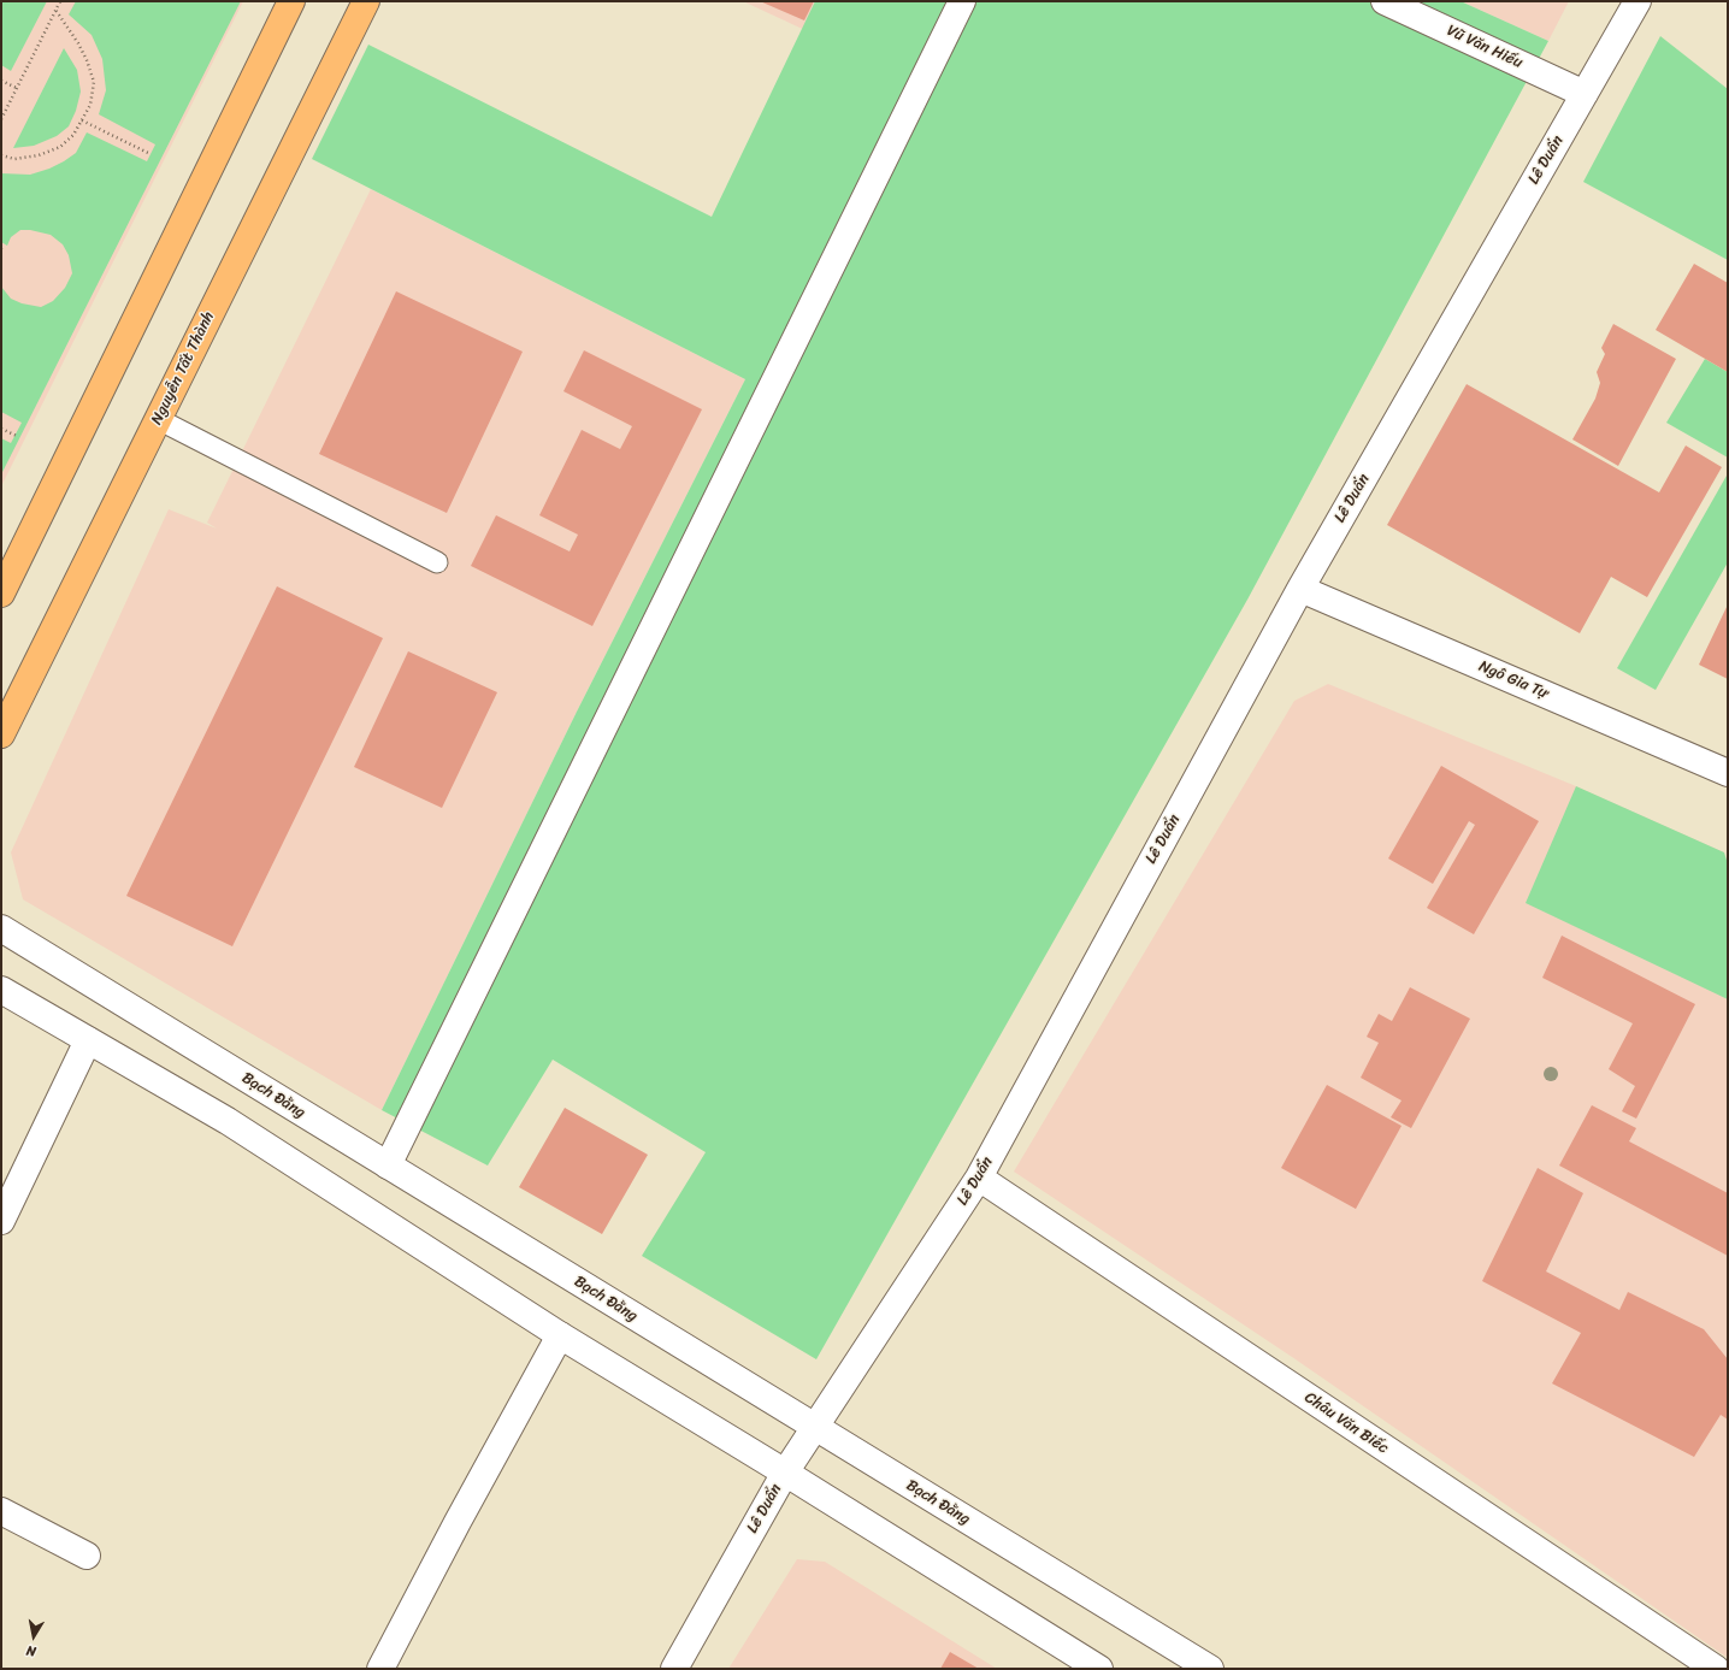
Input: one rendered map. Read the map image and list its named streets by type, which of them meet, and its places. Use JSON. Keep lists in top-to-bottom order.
{
  "streets": {
    "main road": ["Nguyễn Tất Thành"],
    "street": [
      "Vũ Văn Hiếu",
      "Lê Duẩn",
      "Ngô Gia Tự",
      "Bạch Đằng",
      "Châu Văn Biếc"
    ]
  },
  "crossings": [
    ["Vũ Văn Hiếu", "Lê Duẩn"],
    ["Lê Duẩn", "Ngô Gia Tự"],
    ["Lê Duẩn", "Bạch Đằng"],
    ["Lê Duẩn", "Châu Văn Biếc"]
  ],
  "north": "bottom"
}
